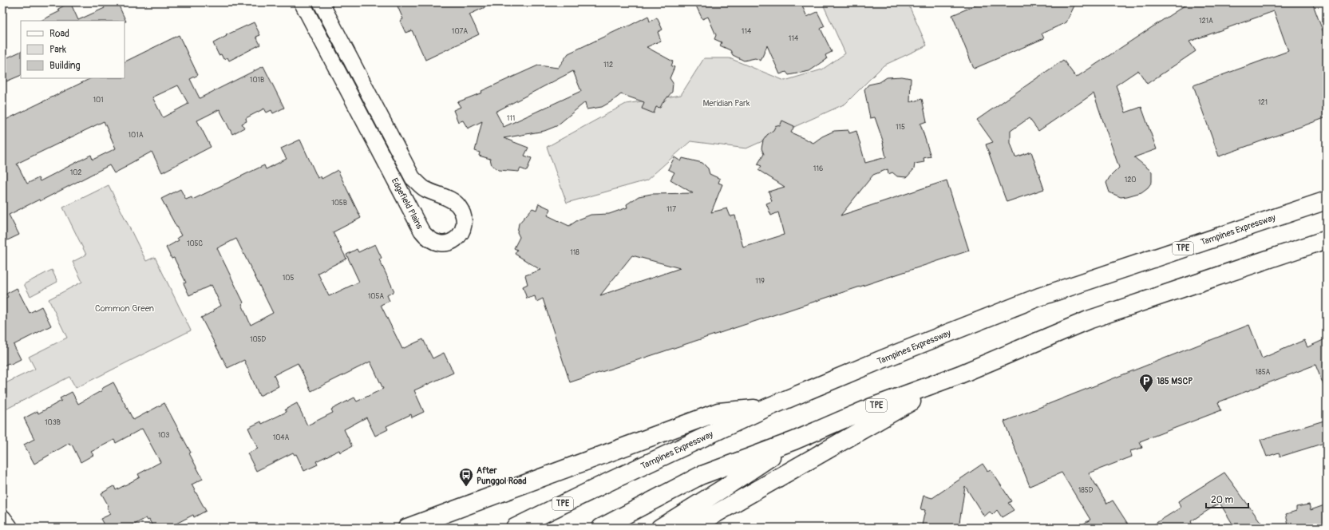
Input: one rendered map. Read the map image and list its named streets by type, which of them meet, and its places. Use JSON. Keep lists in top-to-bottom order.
{
  "streets": {
    "main road": ["Tampines Expressway", "TPE"],
    "street": ["Edgefield Plains"]
  },
  "parks": ["Meridian Park", "Common Green"],
  "places": {
    "parking": ["185 MSCP"],
    "bus stop": ["After Punggol Road"]
  },
  "house_numbers": [
    "121A",
    "107A",
    "114",
    "114",
    "112",
    "101B",
    "101",
    "121",
    "111",
    "115",
    "101A",
    "116",
    "102",
    "120",
    "105B",
    "117",
    "105C",
    "118",
    "105",
    "119",
    "105A",
    "105D",
    "185A",
    "103B",
    "103",
    "104A",
    "185D"
  ],
  "legend": ["Road", "Park", "Building"],
  "scale_bar": "20 m"
}
